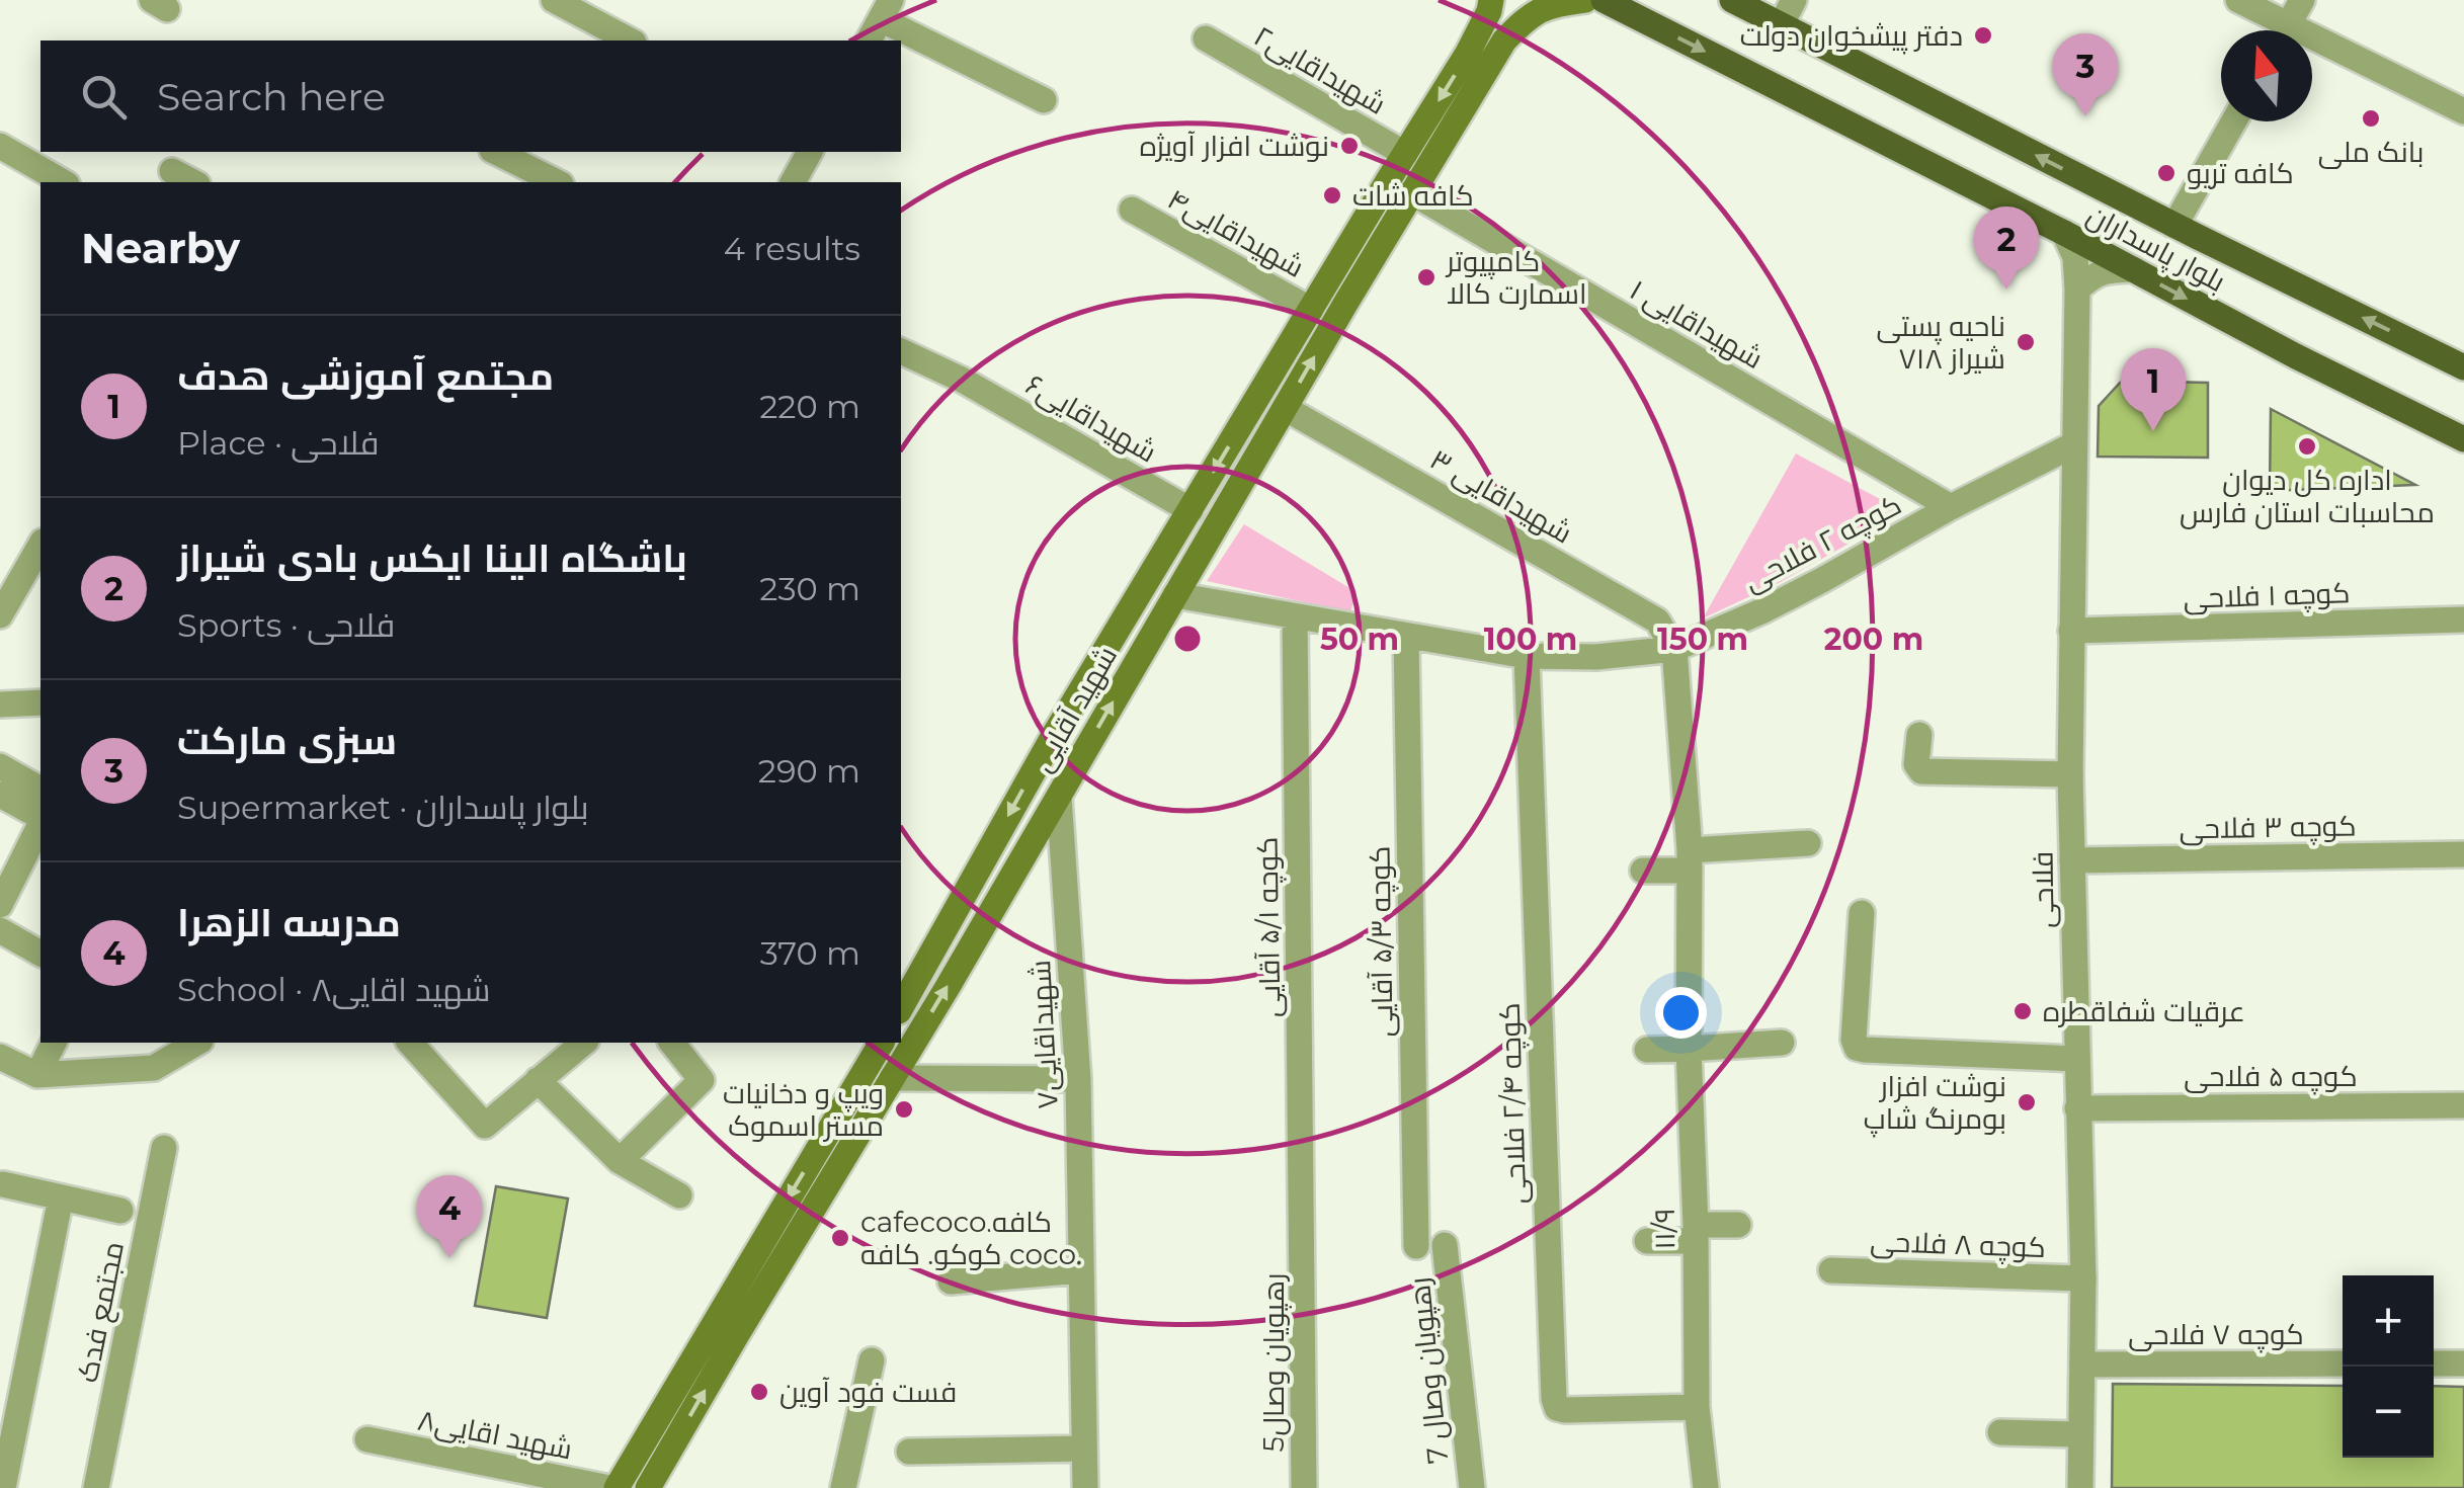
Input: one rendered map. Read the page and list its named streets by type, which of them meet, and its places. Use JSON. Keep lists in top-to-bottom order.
{
  "streets": {
    "main road": ["بلوار پاسداران", "شهید آقایی"],
    "street": [
      "شهیداقایی۲",
      "شهیداقایی۴",
      "۱ شهیداقایی",
      "شهیداقایی۶",
      "۳ شهیداقایی",
      "کوچه ۲ فلاحی",
      "کوچه ۱ فلاحی",
      "کوچه ۳ فلاحی",
      "فلاحی",
      "کوچه ۵/۱ آقایی",
      "کوچه ۵/۳ آقایی",
      "شهیداقایی۷",
      "کوچه ۵ فلاحی",
      "کوچه ۲/۴ فلاحی",
      "۱۱/۹",
      "کوچه ۸ فلاحی",
      "مجتمع فدک",
      "کوچه ۷ فلاحی",
      "رهپویان وصال5",
      "7 رهپویان وصال",
      "شهید اقایی۸"
    ]
  },
  "crossings": [
    ["شهیداقایی۲", "شهید آقایی"],
    ["شهیداقایی۴", "شهید آقایی"],
    ["بلوار پاسداران", "فلاحی"],
    ["۱ شهیداقایی", "کوچه ۲ فلاحی"],
    ["۱ شهیداقایی", "شهید آقایی"],
    ["شهیداقایی۶", "شهید آقایی"],
    ["۳ شهیداقایی", "کوچه ۲ فلاحی"],
    ["۳ شهیداقایی", "شهید آقایی"],
    ["۳ شهیداقایی", "۱۱/۹"],
    ["کوچه ۲ فلاحی", "شهید آقایی"],
    ["کوچه ۲ فلاحی", "فلاحی"],
    ["کوچه ۲ فلاحی", "کوچه ۵/۱ آقایی"],
    ["کوچه ۲ فلاحی", "کوچه ۵/۳ آقایی"],
    ["کوچه ۲ فلاحی", "کوچه ۲/۴ فلاحی"],
    ["کوچه ۲ فلاحی", "۱۱/۹"],
    ["کوچه ۱ فلاحی", "فلاحی"],
    ["شهید آقایی", "شهیداقایی۷"],
    ["شهید آقایی", "شهید اقایی۸"],
    ["کوچه ۳ فلاحی", "فلاحی"],
    ["فلاحی", "کوچه ۵ فلاحی"],
    ["فلاحی", "کوچه ۸ فلاحی"],
    ["فلاحی", "کوچه ۷ فلاحی"],
    ["کوچه ۵/۱ آقایی", "رهپویان وصال5"],
    ["کوچه ۲/۴ فلاحی", "۱۱/۹"]
  ],
  "places": [
    "دفتر پیشخوان دولت",
    "بانک ملی",
    "نوشت افزار آویژه",
    "کافه تریو",
    "کافه شات",
    "کامپیوتر اسمارت کالا",
    "ناحیه پستی ۷۱۸ شیراز",
    "اداره کل دیوان محاسبات استان فارس",
    "عرقیات شفاقطره",
    "نوشت افزار بومرنگ شاپ",
    "ویپ و دخانیات مستر اسموک",
    "cafecoco.کافه کوکو. کافه coco.",
    "فست فود آوین"
  ],
  "north": "top",
  "page": {
    "pins": [
      "3",
      "2",
      "1",
      "4"
    ],
    "search": "Search here",
    "heading": ["Nearby", "4 results"],
    "list": [
      {
        "mark": "1",
        "name": "مجتمع آموزشی هدف",
        "note": "Place · فلاحی",
        "value": "220 m"
      },
      {
        "mark": "2",
        "name": "باشگاه الینا ایکس بادی شیراز",
        "note": "Sports · فلاحی",
        "value": "230 m"
      },
      {
        "mark": "3",
        "name": "سبزی مارکت",
        "note": "Supermarket · بلوار پاسداران",
        "value": "290 m"
      },
      {
        "mark": "4",
        "name": "مدرسه الزهرا",
        "note": "School · شهید اقایی۸",
        "value": "370 m"
      }
    ],
    "map_buttons": ["+", "−"]
  },
  "rings": [
    "50 m",
    "100 m",
    "150 m",
    "200 m"
  ]
}
